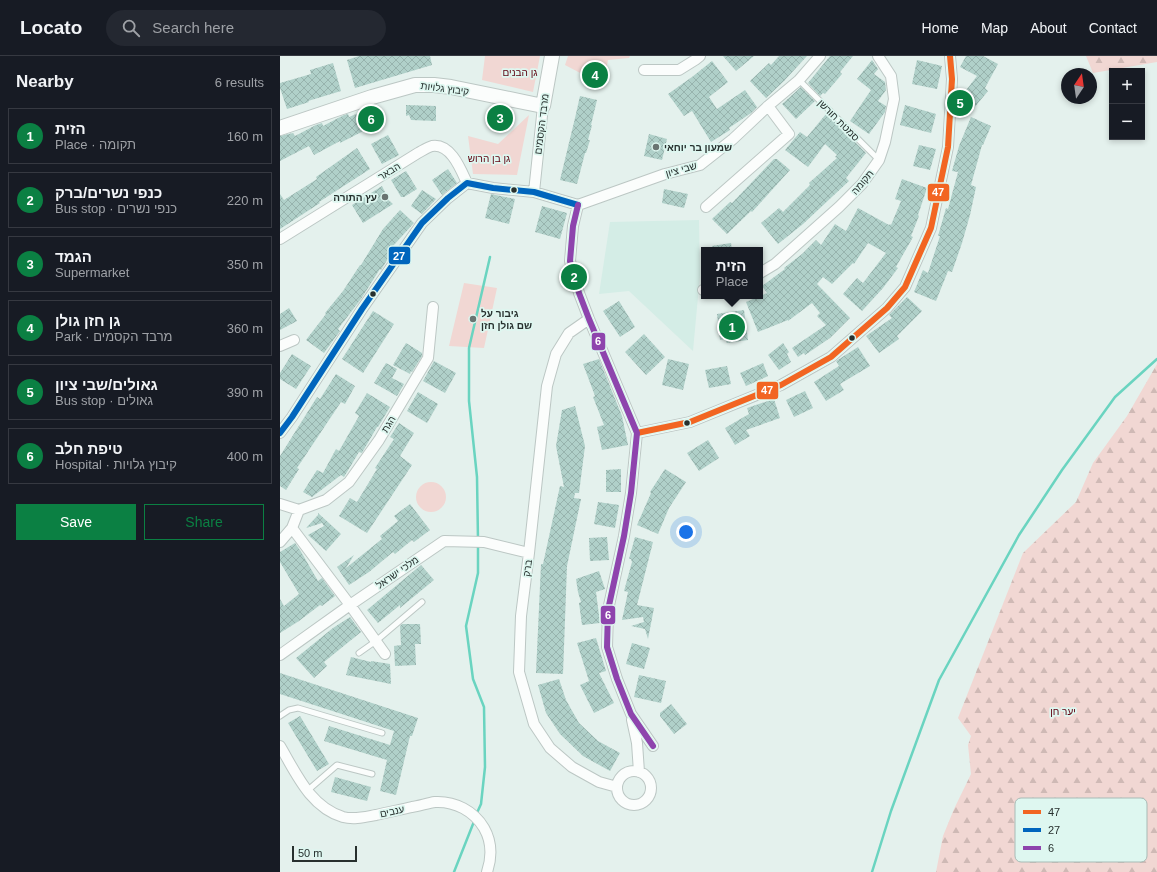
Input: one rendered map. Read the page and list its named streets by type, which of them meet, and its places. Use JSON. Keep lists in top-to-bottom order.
{
  "streets": {
    "street": [
      "קיבוץ גלויות",
      "מרבד הקסמים",
      "שבי ציון",
      "הבאר",
      "תקומה",
      "הגת",
      "ברק",
      "מלכי ישראל",
      "ענבים"
    ],
    "lane": ["סמטת חורשן"]
  },
  "crossings": [
    ["קיבוץ גלויות", "מרבד הקסמים"],
    ["סמטת חורשן", "שבי ציון"],
    ["סמטת חורשן", "תקומה"],
    ["ברק", "מלכי ישראל"]
  ],
  "parks": ["גן הבנים", "גן בן הרוש", "יער חן"],
  "places": ["שמעון בר יוחאי", "עץ התורה", "גיבור על שם גולן חזן"],
  "lines": ["transit line 47", "transit line 27", "transit line 6"],
  "legend": ["47", "27", "6"],
  "scale_bar": "50 m",
  "north": "top",
  "page": {
    "header": "Locato",
    "search": "Search here",
    "nav": [
      "Home",
      "Map",
      "About",
      "Contact"
    ],
    "heading": ["Nearby", "6 results"],
    "pins": [
      "4",
      "5",
      "3",
      "6",
      "2",
      "1"
    ],
    "map_buttons": ["+", "−"],
    "list": [
      {
        "mark": "1",
        "name": "הזית",
        "note": "Place · תקומה",
        "value": "160 m"
      },
      {
        "mark": "2",
        "name": "כנפי נשרים/ברק",
        "note": "Bus stop · כנפי נשרים",
        "value": "220 m"
      },
      {
        "mark": "3",
        "name": "הגמד",
        "note": "Supermarket",
        "value": "350 m"
      },
      {
        "mark": "4",
        "name": "גן חזן גולן",
        "note": "Park · מרבד הקסמים",
        "value": "360 m"
      },
      {
        "mark": "5",
        "name": "גאולים/שבי ציון",
        "note": "Bus stop · גאולים",
        "value": "390 m"
      },
      {
        "mark": "6",
        "name": "טיפת חלב",
        "note": "Hospital · קיבוץ גלויות",
        "value": "400 m"
      }
    ],
    "popup": ["הזית", "Place"],
    "buttons": ["Save", "Share"],
    "scale": "50 m"
  }
}
